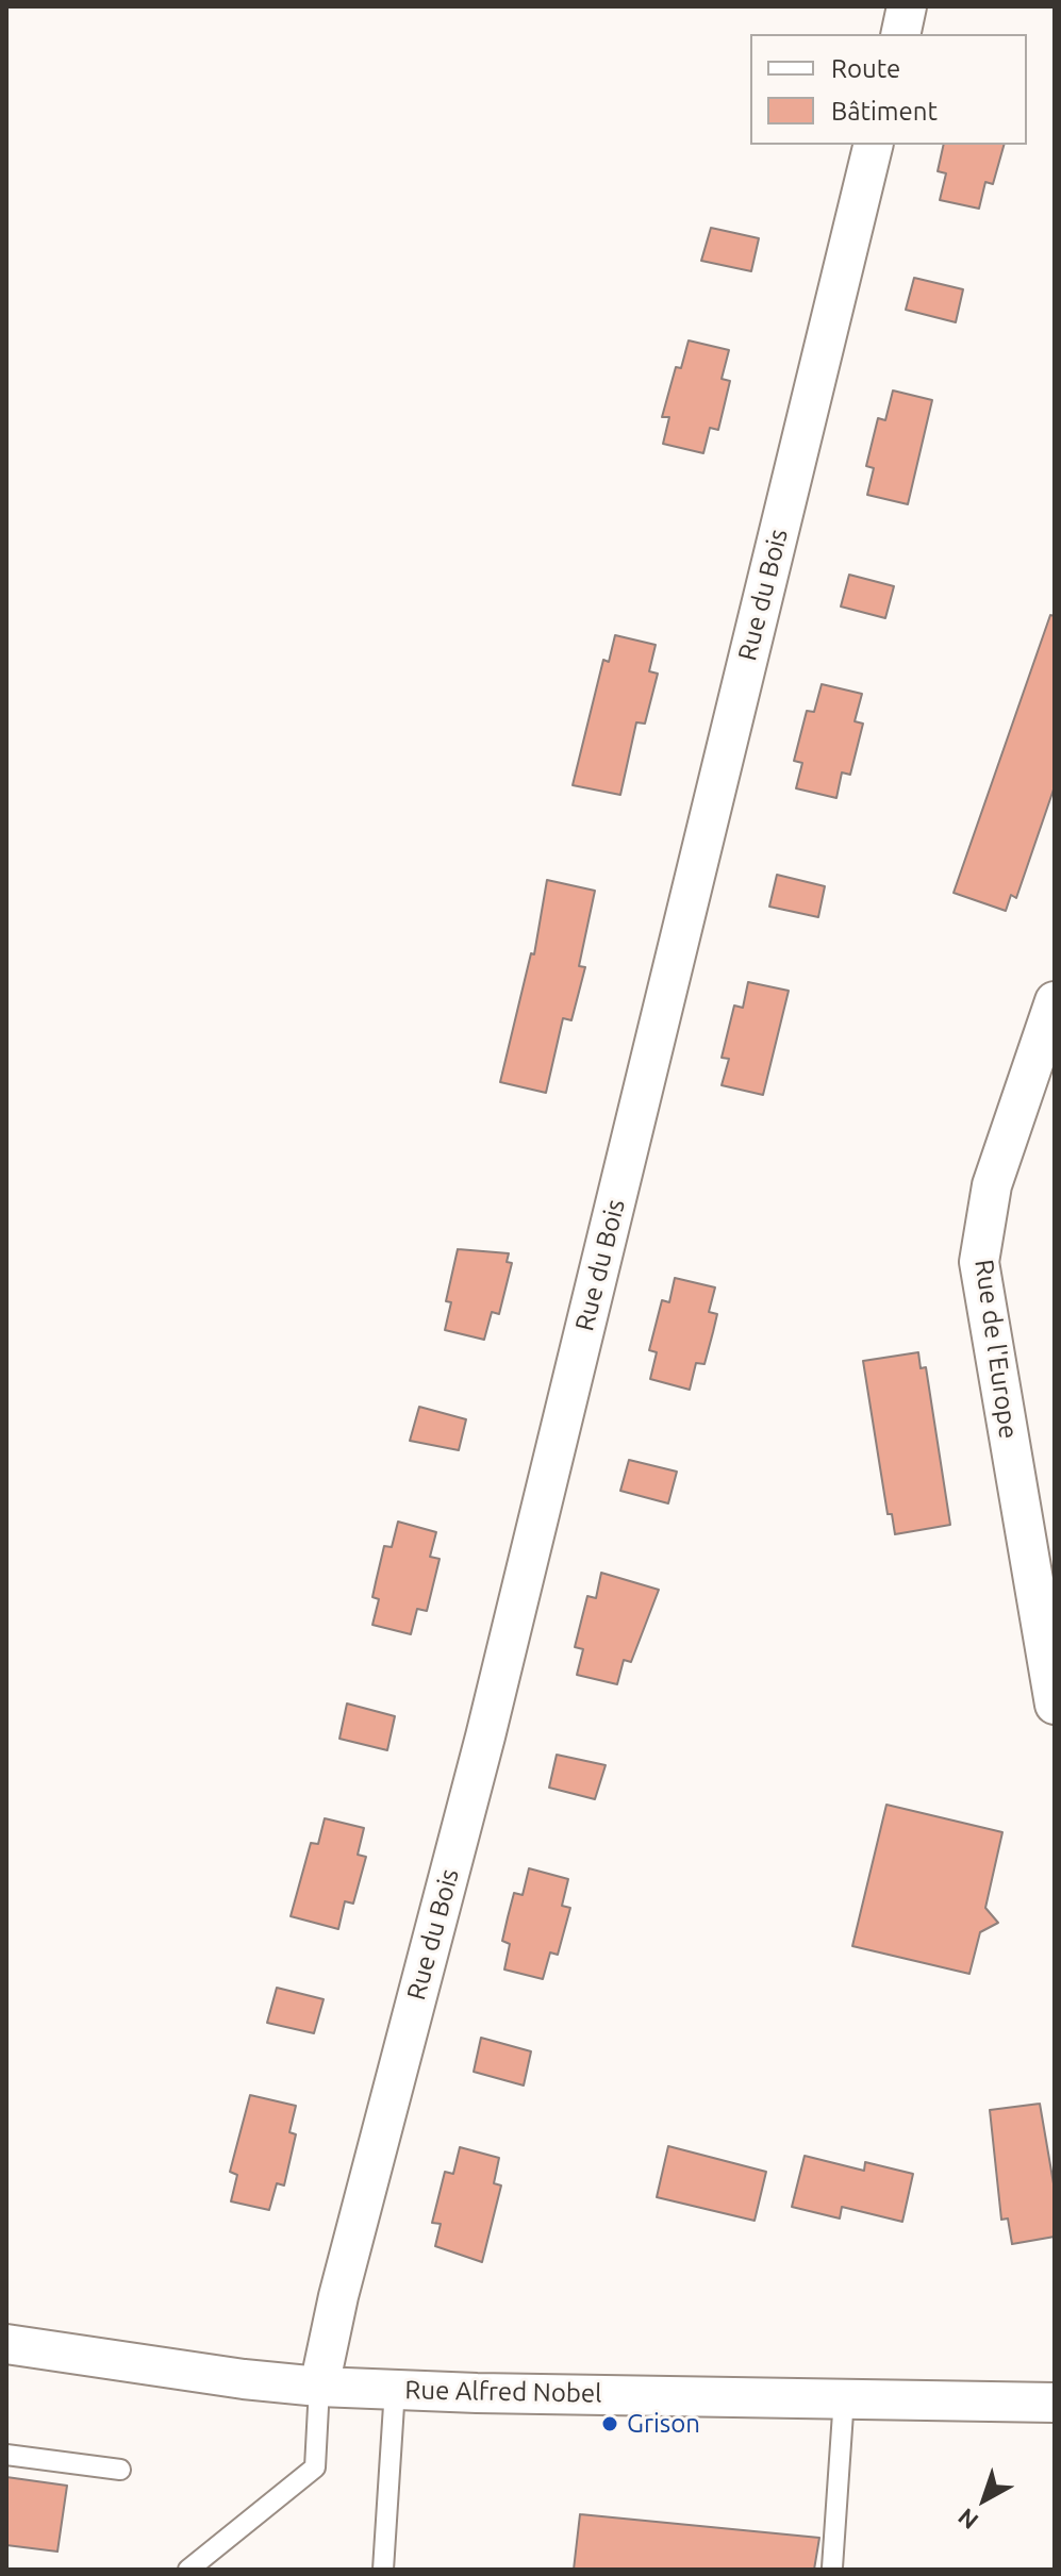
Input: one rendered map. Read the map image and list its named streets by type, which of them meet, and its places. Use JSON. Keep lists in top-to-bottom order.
{
  "streets": {
    "street": ["Rue du Bois", "Rue de l'Europe", "Rue Alfred Nobel"]
  },
  "crossings": [
    ["Rue du Bois", "Rue Alfred Nobel"]
  ],
  "places": ["Grison"],
  "legend": ["Route", "Bâtiment"],
  "north": "bottom left"
}
